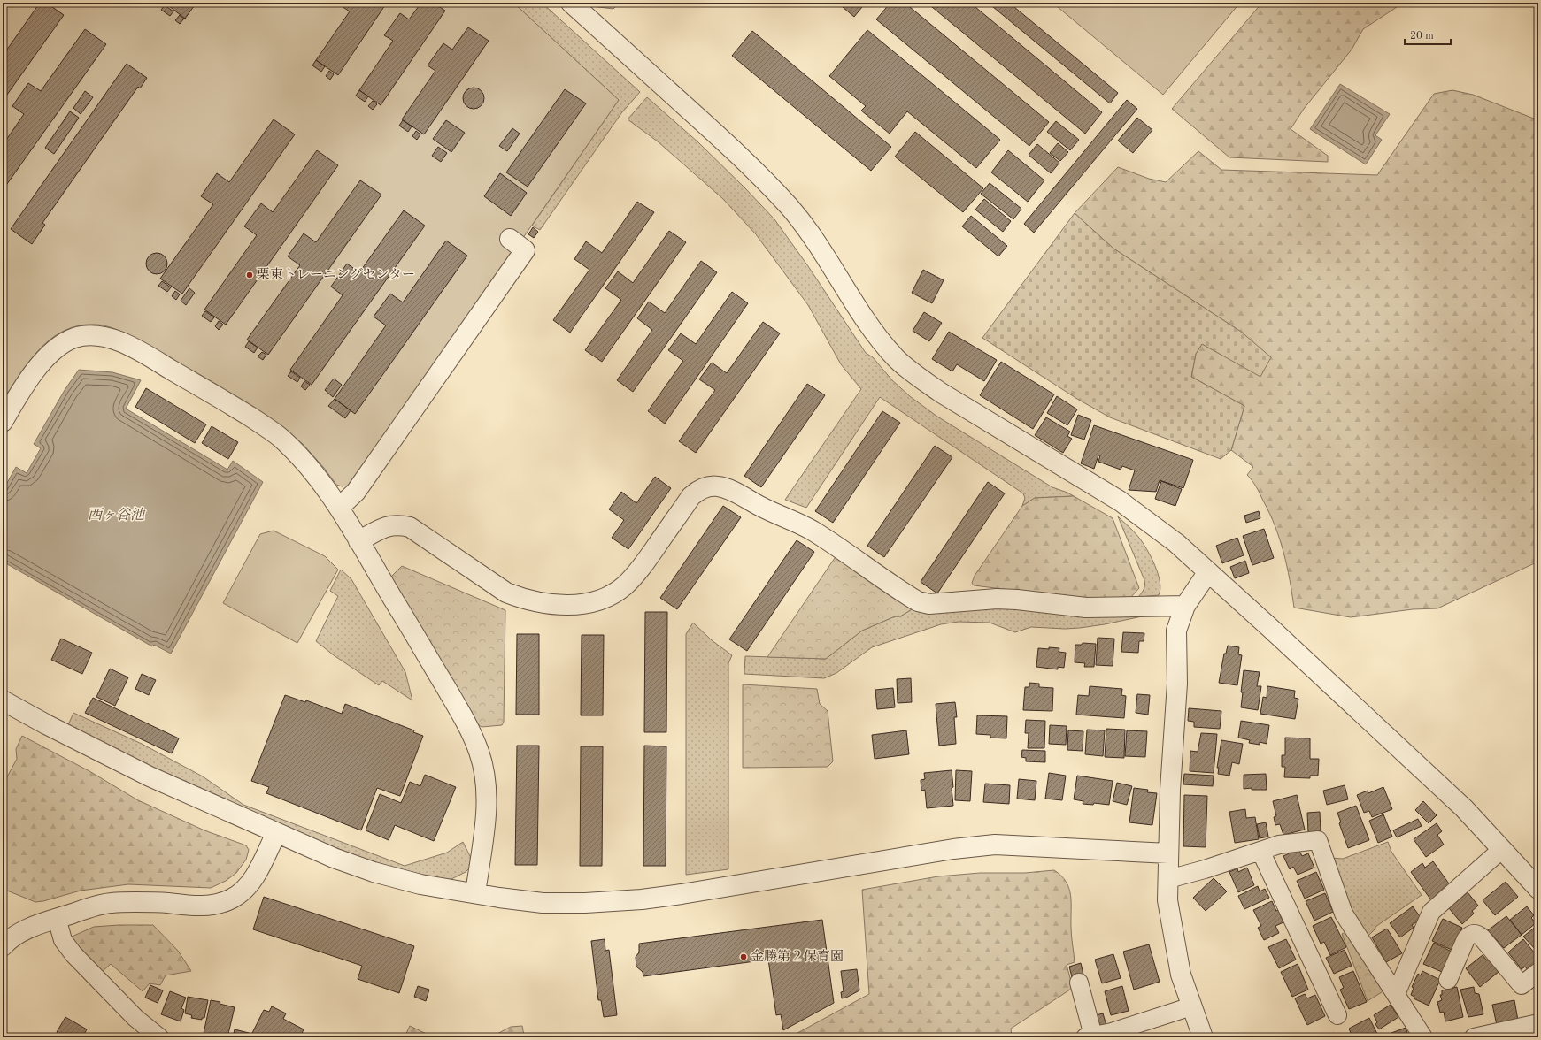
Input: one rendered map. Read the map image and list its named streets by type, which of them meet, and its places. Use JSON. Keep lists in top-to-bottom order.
{
  "water": ["西ヶ谷池"],
  "places": ["栗東トレーニングセンター", "金勝第２保育園"],
  "scale_bar": "20 m"
}
